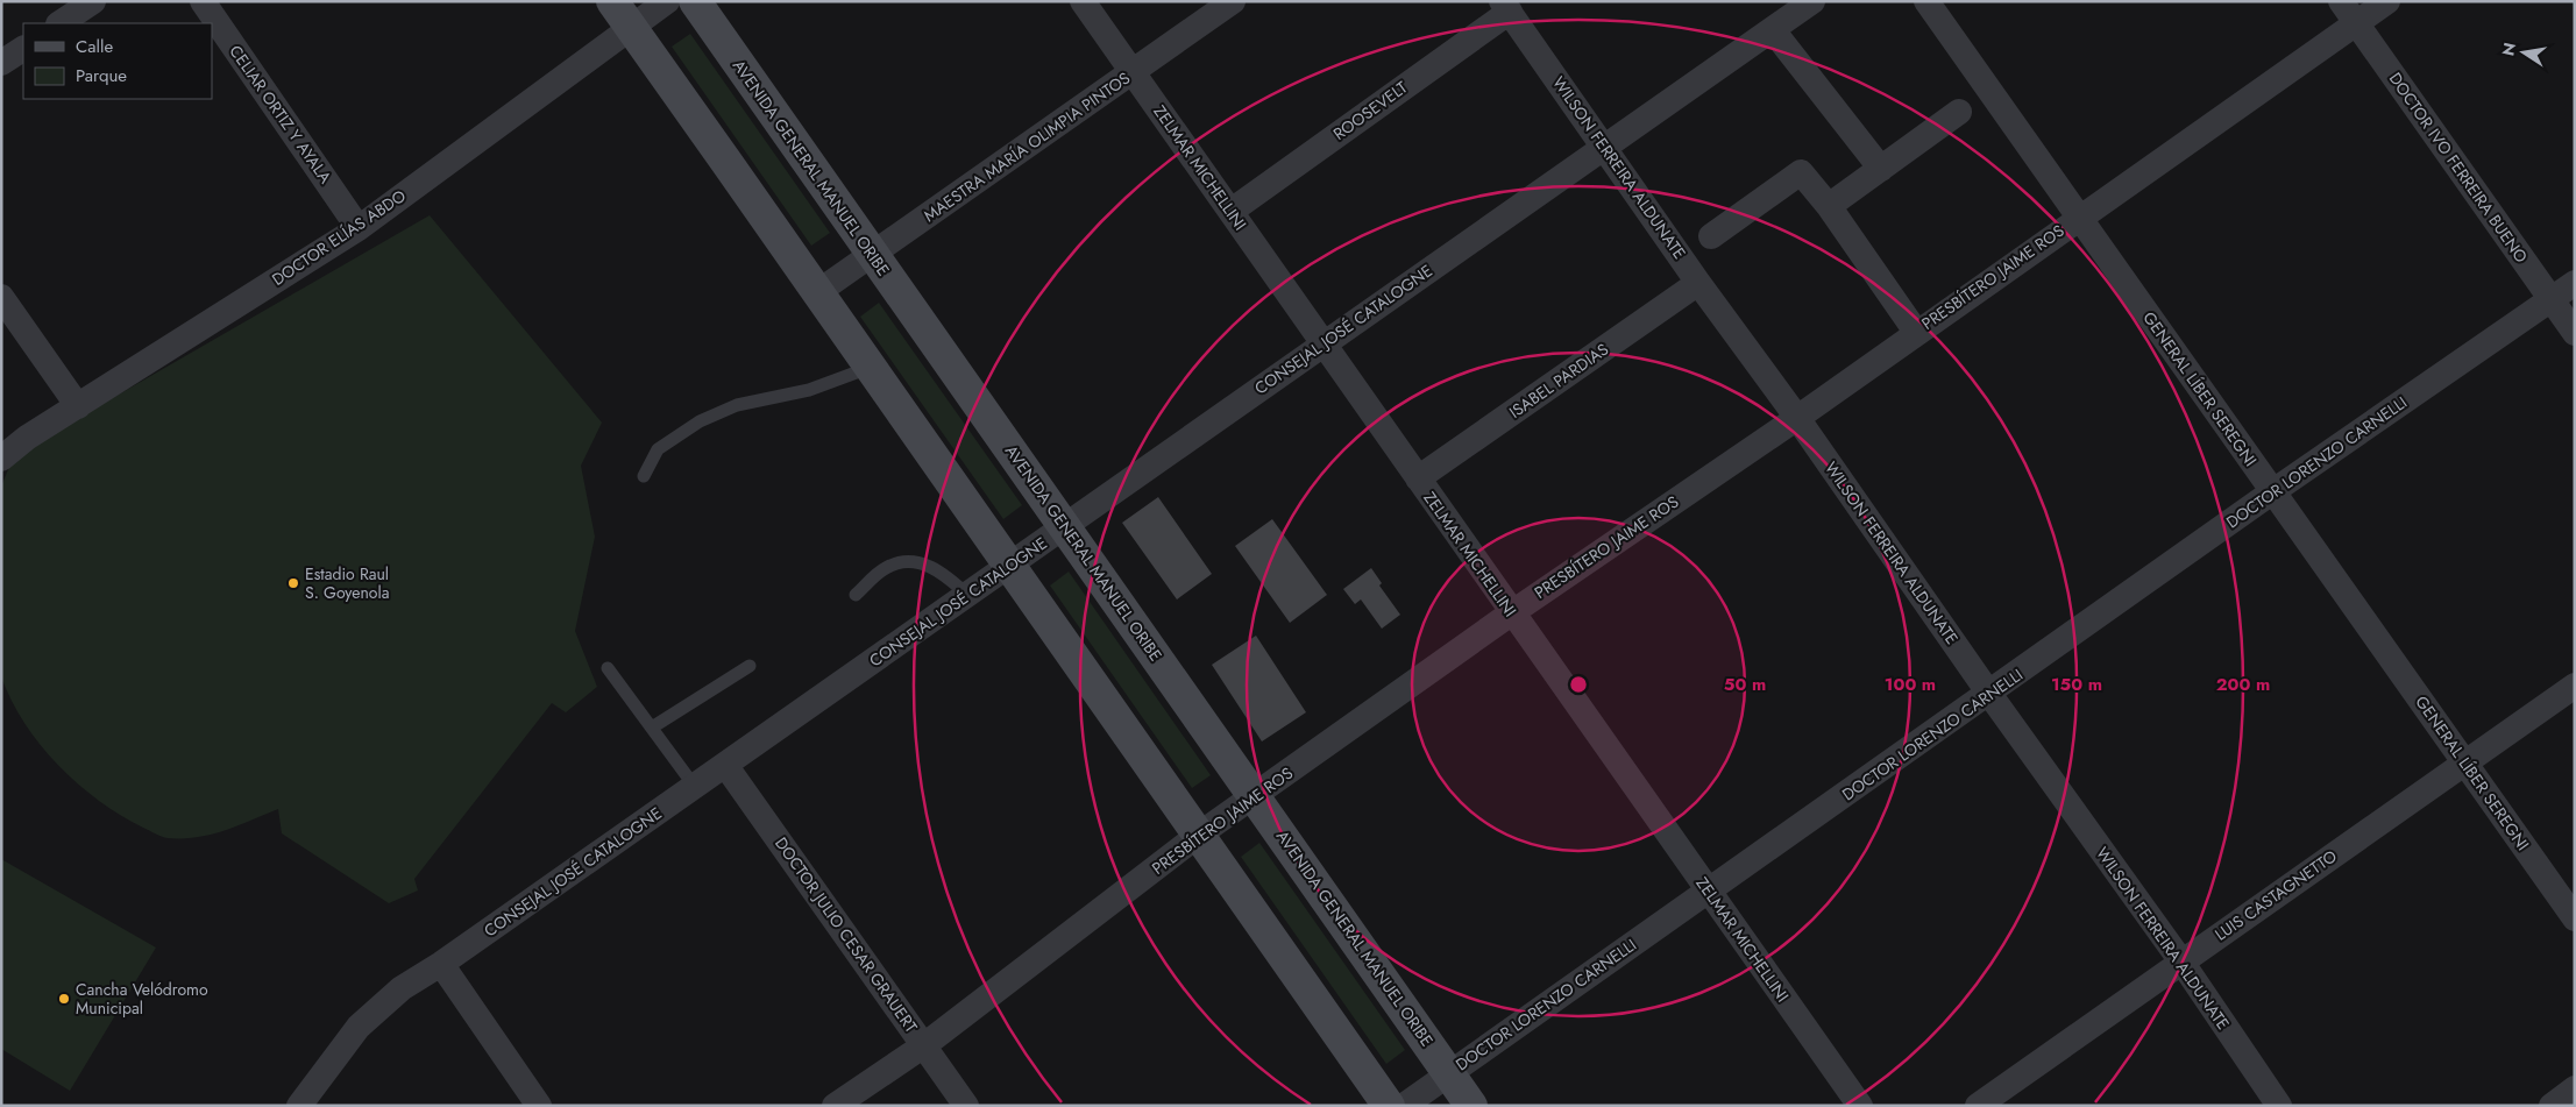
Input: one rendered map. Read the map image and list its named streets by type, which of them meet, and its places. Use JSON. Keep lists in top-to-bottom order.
{
  "streets": {
    "main road": ["AVENIDA GENERAL MANUEL ORIBE"],
    "street": [
      "ROOSEVELT",
      "CELIAR ORTIZ Y AYALA",
      "MAESTRA MARÍA OLIMPIA PINTOS",
      "ZELMAR MICHELLINI",
      "WILSON FERREIRA ALDUNATE",
      "DOCTOR IVO FERREIRA BUENO",
      "DOCTOR ELÍAS ABDO",
      "PRESBÍTERO JAIME ROS",
      "CONSEJAL JOSÉ CATALOGNE",
      "ISABEL PARDIAS",
      "GENERAL LÍBER SEREGNI",
      "DOCTOR LORENZO CARNELLI",
      "LUIS CASTAGNETTO",
      "DOCTOR JULIO CESAR GRAUERT"
    ]
  },
  "crossings": [
    ["ROOSEVELT", "ZELMAR MICHELLINI"],
    ["ROOSEVELT", "WILSON FERREIRA ALDUNATE"],
    ["CELIAR ORTIZ Y AYALA", "DOCTOR ELÍAS ABDO"],
    ["MAESTRA MARÍA OLIMPIA PINTOS", "AVENIDA GENERAL MANUEL ORIBE"],
    ["MAESTRA MARÍA OLIMPIA PINTOS", "ZELMAR MICHELLINI"],
    ["AVENIDA GENERAL MANUEL ORIBE", "PRESBÍTERO JAIME ROS"],
    ["AVENIDA GENERAL MANUEL ORIBE", "CONSEJAL JOSÉ CATALOGNE"],
    ["AVENIDA GENERAL MANUEL ORIBE", "DOCTOR LORENZO CARNELLI"],
    ["ZELMAR MICHELLINI", "PRESBÍTERO JAIME ROS"],
    ["ZELMAR MICHELLINI", "CONSEJAL JOSÉ CATALOGNE"],
    ["ZELMAR MICHELLINI", "ISABEL PARDIAS"],
    ["ZELMAR MICHELLINI", "DOCTOR LORENZO CARNELLI"],
    ["WILSON FERREIRA ALDUNATE", "PRESBÍTERO JAIME ROS"],
    ["WILSON FERREIRA ALDUNATE", "CONSEJAL JOSÉ CATALOGNE"],
    ["WILSON FERREIRA ALDUNATE", "ISABEL PARDIAS"],
    ["WILSON FERREIRA ALDUNATE", "DOCTOR LORENZO CARNELLI"],
    ["WILSON FERREIRA ALDUNATE", "LUIS CASTAGNETTO"],
    ["DOCTOR IVO FERREIRA BUENO", "PRESBÍTERO JAIME ROS"],
    ["DOCTOR IVO FERREIRA BUENO", "DOCTOR LORENZO CARNELLI"],
    ["PRESBÍTERO JAIME ROS", "GENERAL LÍBER SEREGNI"],
    ["PRESBÍTERO JAIME ROS", "DOCTOR JULIO CESAR GRAUERT"],
    ["CONSEJAL JOSÉ CATALOGNE", "DOCTOR JULIO CESAR GRAUERT"],
    ["GENERAL LÍBER SEREGNI", "DOCTOR LORENZO CARNELLI"],
    ["GENERAL LÍBER SEREGNI", "LUIS CASTAGNETTO"]
  ],
  "places": ["Estadio Raul S. Goyenola", "Cancha Velódromo Municipal"],
  "legend": ["Calle", "Parque"],
  "north": "left",
  "rings": [
    "50 m",
    "100 m",
    "150 m",
    "200 m"
  ]
}
